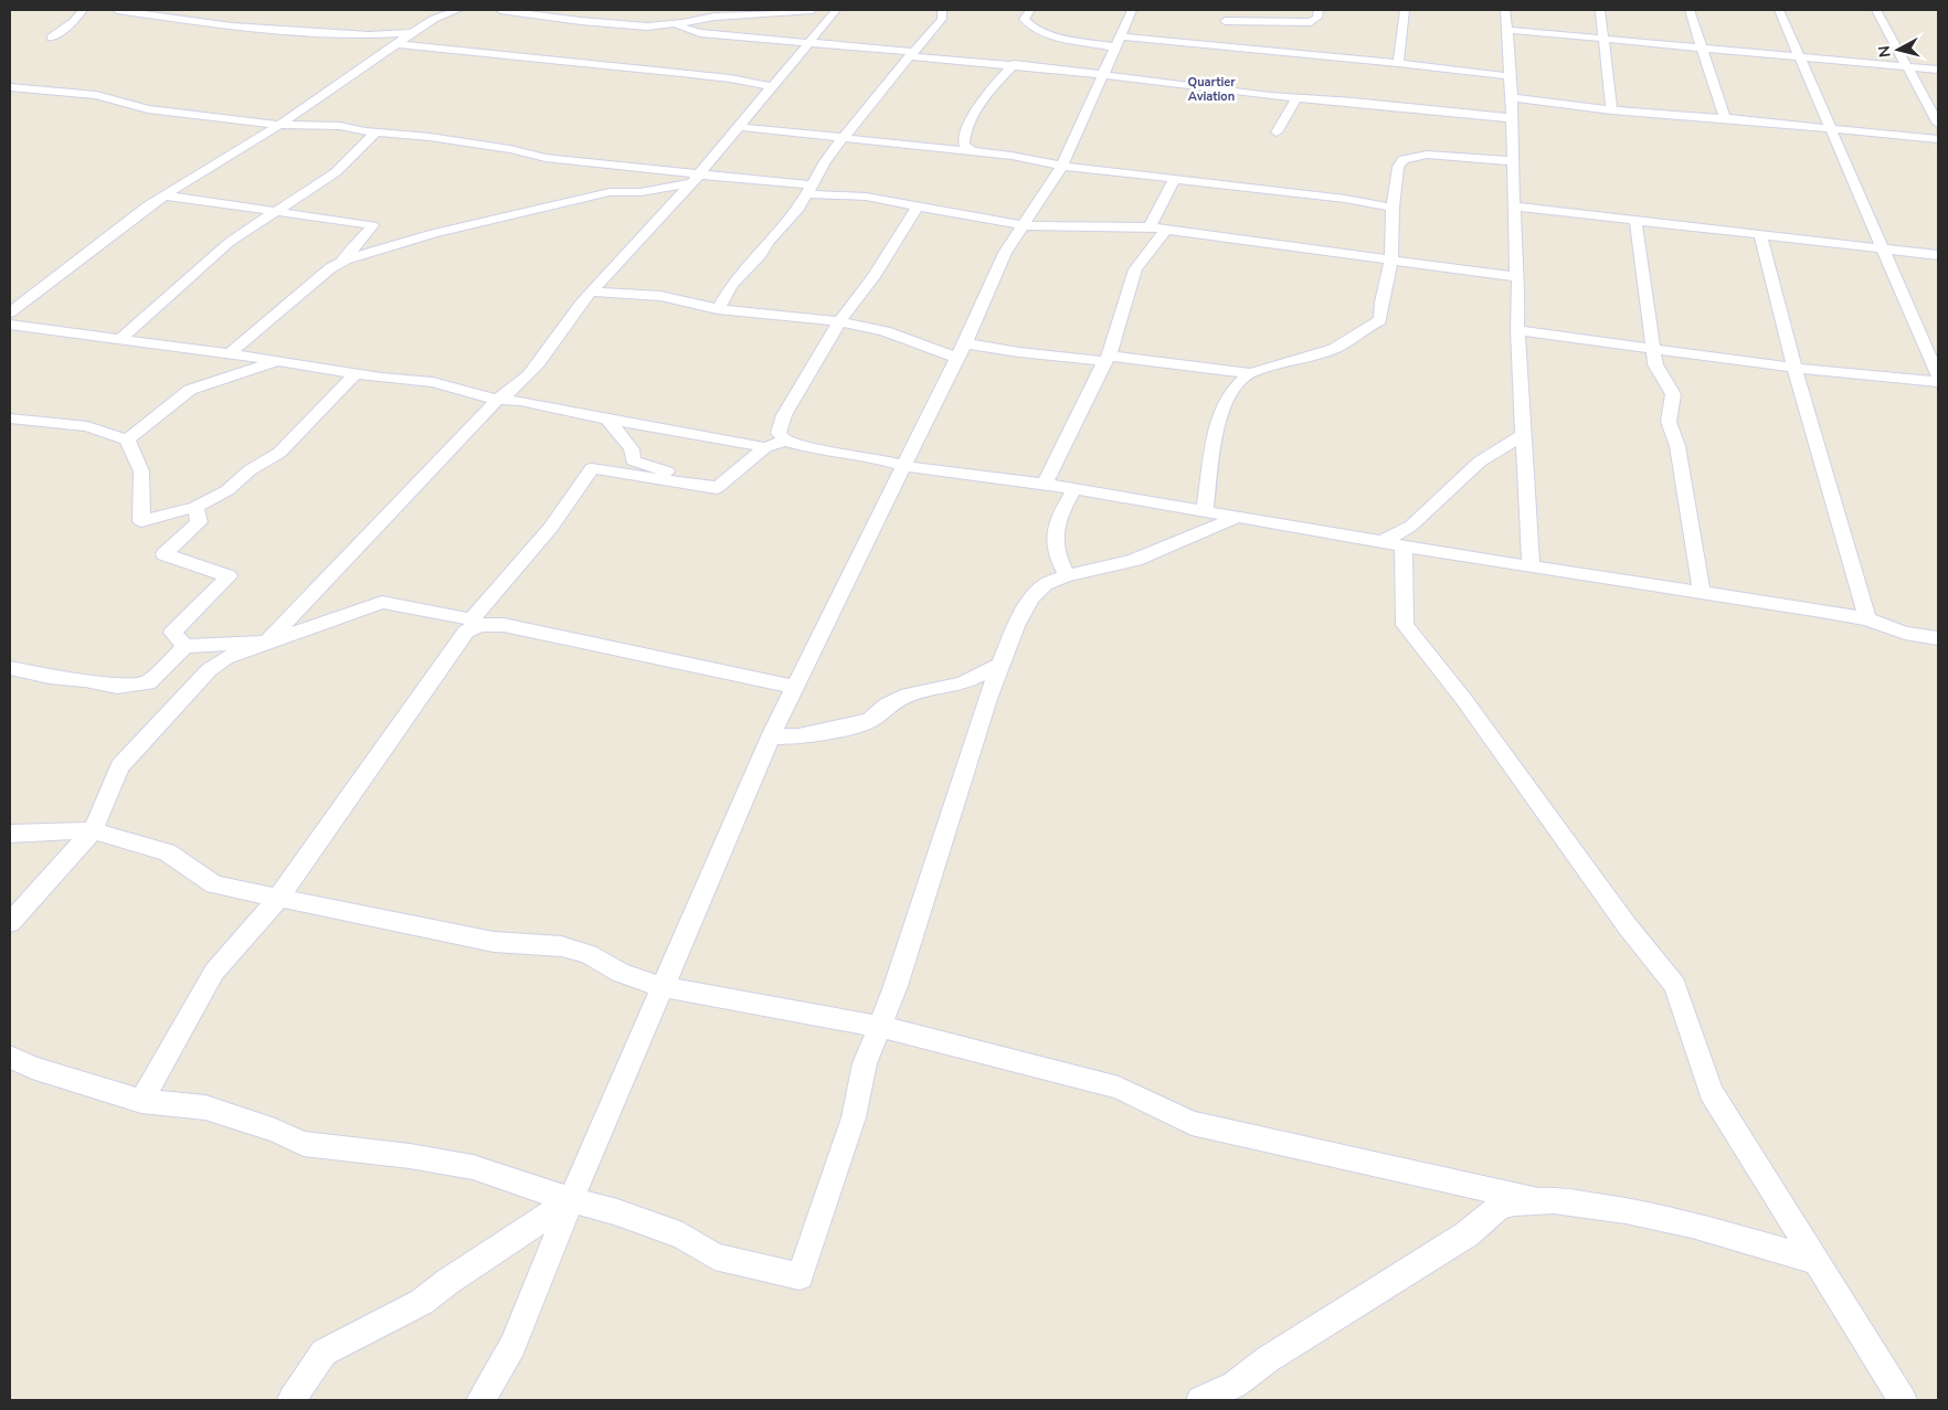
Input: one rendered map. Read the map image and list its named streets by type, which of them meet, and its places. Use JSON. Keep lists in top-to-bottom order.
{
  "districts": ["Quartier Aviation"],
  "north": "left"
}
